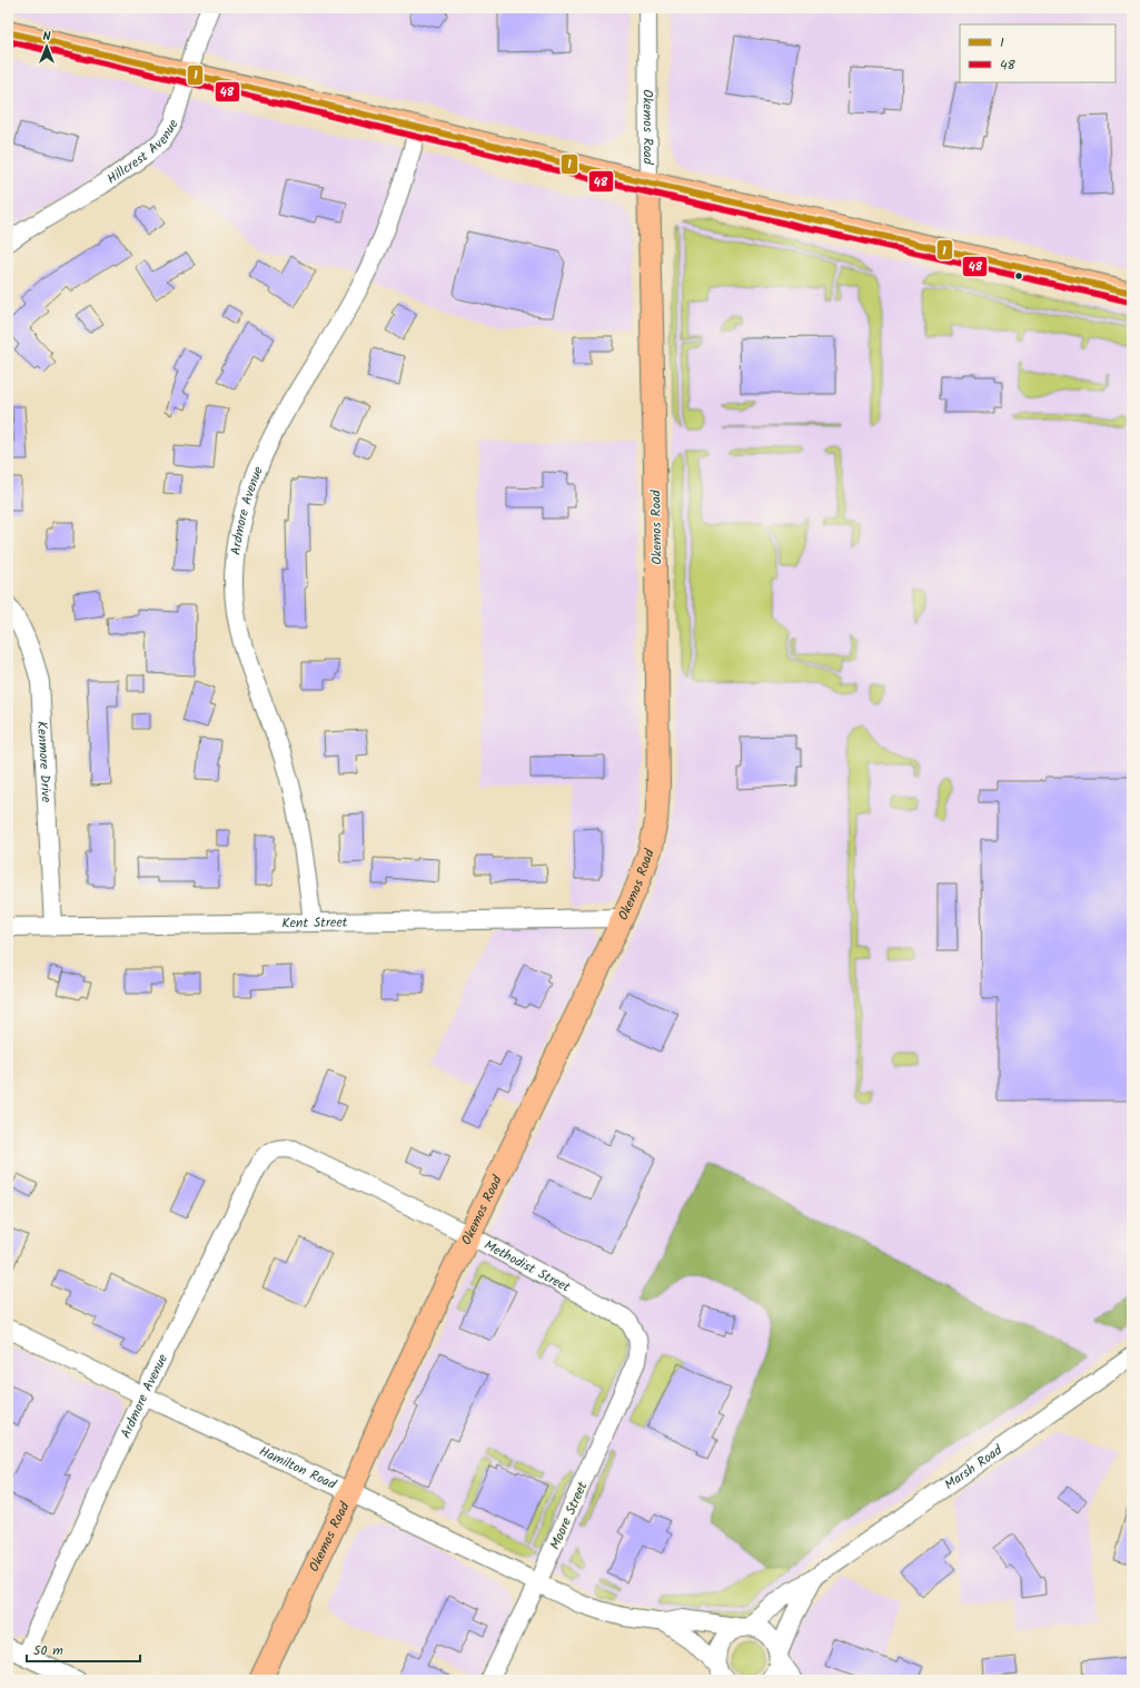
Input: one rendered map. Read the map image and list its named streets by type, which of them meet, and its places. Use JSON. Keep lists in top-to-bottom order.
{
  "streets": {
    "main road": ["Okemos Road"],
    "street": [
      "Hillcrest Avenue",
      "Ardmore Avenue",
      "Kenmore Drive",
      "Kent Street",
      "Methodist Street",
      "Marsh Road",
      "Hamilton Road",
      "Moore Street"
    ]
  },
  "crossings": [
    ["Okemos Road", "Kent Street"],
    ["Okemos Road", "Methodist Street"],
    ["Okemos Road", "Hamilton Road"],
    ["Ardmore Avenue", "Kent Street"],
    ["Ardmore Avenue", "Methodist Street"],
    ["Ardmore Avenue", "Hamilton Road"],
    ["Kenmore Drive", "Kent Street"],
    ["Methodist Street", "Moore Street"],
    ["Marsh Road", "Hamilton Road"],
    ["Hamilton Road", "Moore Street"]
  ],
  "lines": ["transit line 1", "transit line 48"],
  "legend": ["1", "48"],
  "scale_bar": "50 m",
  "north": "top"
}
